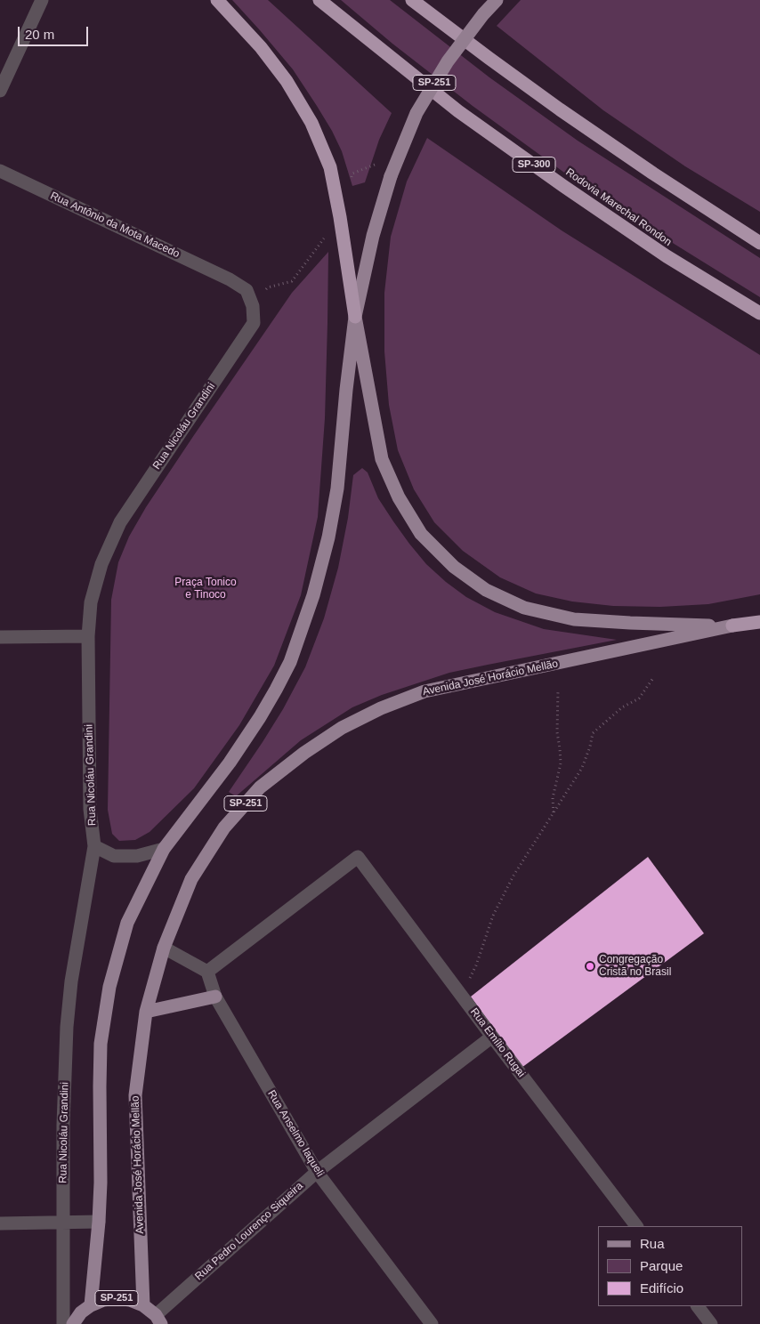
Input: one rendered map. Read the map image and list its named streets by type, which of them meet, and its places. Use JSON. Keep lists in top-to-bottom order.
{
  "streets": {
    "highway": ["SP-300", "Rodovia Marechal Rondon"],
    "main road": ["SP-251", "Avenida José Horácio Mellão"],
    "street": [
      "Rua Antônio da Mota Macedo",
      "Rua Nicoláu Grandini",
      "Rua Emílio Rugai",
      "Rua Anselmo Iaqueli",
      "Rua Pedro Lourenço Siqueira"
    ]
  },
  "crossings": [
    ["SP-251", "Avenida José Horácio Mellão"],
    ["SP-251", "Rua Pedro Lourenço Siqueira"],
    ["Rua Antônio da Mota Macedo", "Rua Nicoláu Grandini"],
    ["Rua Emílio Rugai", "Rua Anselmo Iaqueli"],
    ["Rua Emílio Rugai", "Rua Pedro Lourenço Siqueira"],
    ["Rua Anselmo Iaqueli", "Rua Pedro Lourenço Siqueira"]
  ],
  "parks": ["Praça Tonico e Tinoco"],
  "places": ["Congregação Cristã no Brasil"],
  "legend": ["Rua", "Parque", "Edifício"],
  "scale_bar": "20 m"
}
